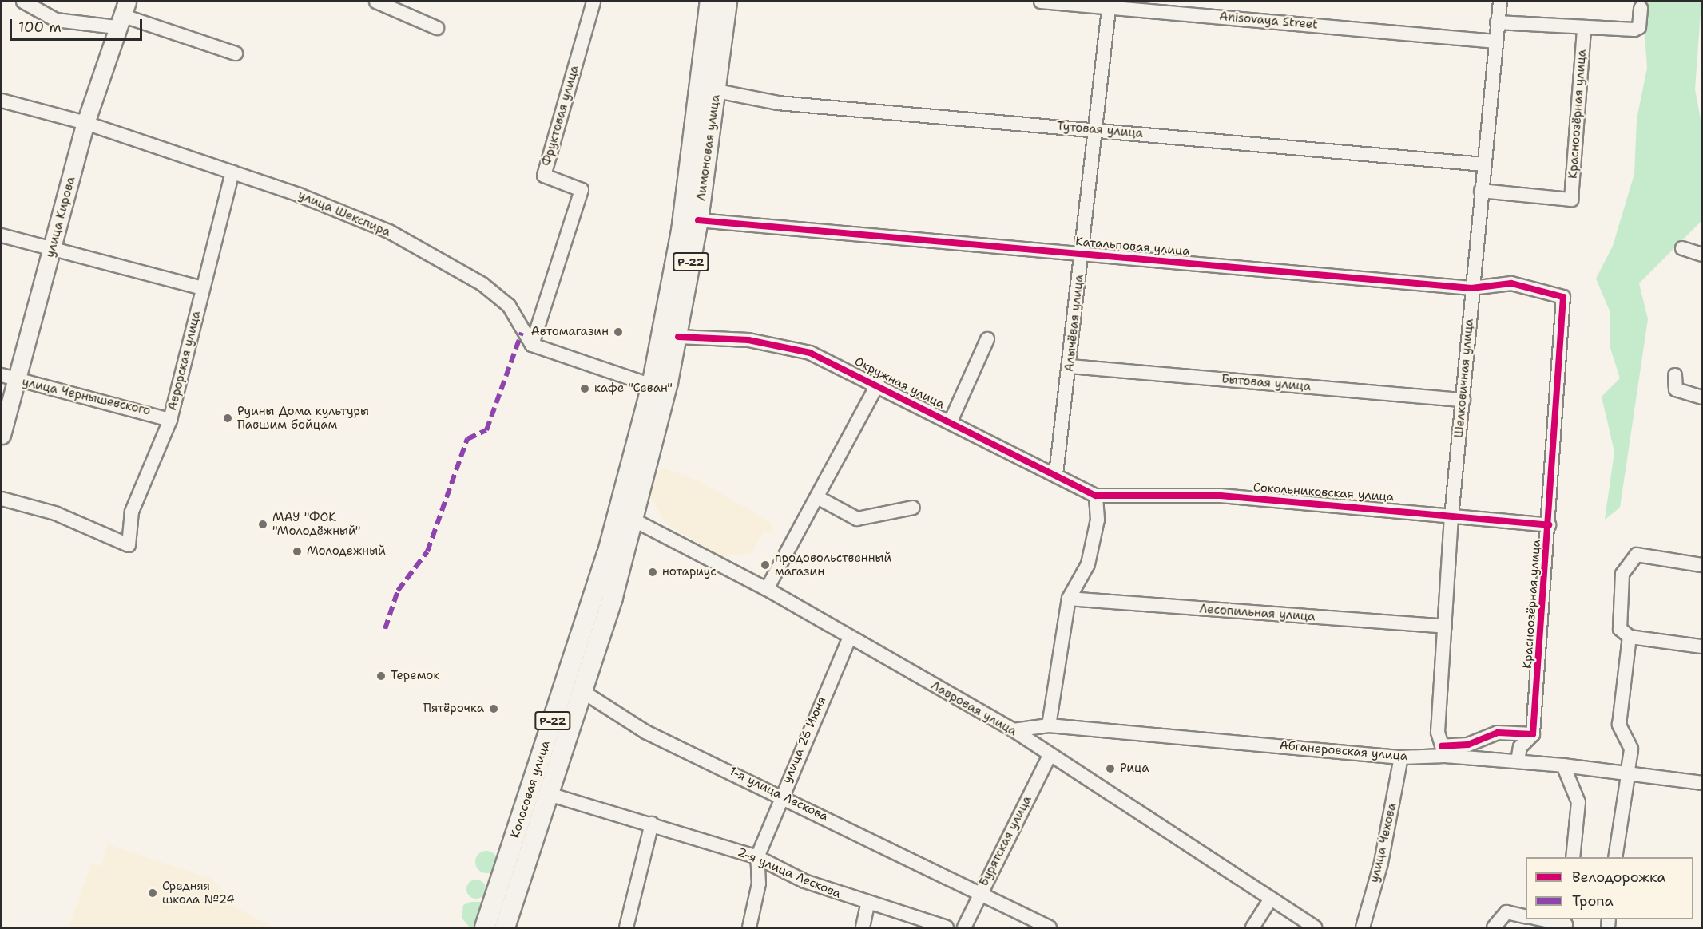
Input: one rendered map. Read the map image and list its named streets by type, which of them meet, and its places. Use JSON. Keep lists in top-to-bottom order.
{
  "streets": {
    "highway": ["Лимоновая улица", "Р-22", "Колосовая улица"],
    "main road": ["улица Кирова"],
    "street": [
      "Anisovaya Street",
      "Красноозёрная улица",
      "Фруктовая улица",
      "Тутовая улица",
      "улица Шекспира",
      "Катальповая улица",
      "Алычёвая улица",
      "Аврорская улица",
      "Шелковичная улица",
      "Окружная улица",
      "Бытовая улица",
      "улица Чернышевского",
      "Сокольниковская улица",
      "Лесопильная улица",
      "Лавровая улица",
      "улица 26 Июня",
      "Абганеровская улица",
      "1-я улица Лескова",
      "Бурятская улица",
      "улица Чехова",
      "2-я улица Лескова"
    ]
  },
  "crossings": [
    ["Anisovaya Street", "Алычёвая улица"],
    ["Anisovaya Street", "Шелковичная улица"],
    ["Красноозёрная улица", "Катальповая улица"],
    ["Красноозёрная улица", "Шелковичная улица"],
    ["Красноозёрная улица", "Сокольниковская улица"],
    ["Фруктовая улица", "улица Шекспира"],
    ["Тутовая улица", "Лимоновая улица"],
    ["Тутовая улица", "Алычёвая улица"],
    ["Тутовая улица", "Шелковичная улица"],
    ["Лимоновая улица", "Катальповая улица"],
    ["Лимоновая улица", "Окружная улица"],
    ["Лимоновая улица", "Лавровая улица"],
    ["Лимоновая улица", "Колосовая улица"],
    ["улица Шекспира", "улица Кирова"],
    ["улица Шекспира", "Аврорская улица"],
    ["улица Кирова", "улица Чернышевского"],
    ["Катальповая улица", "Алычёвая улица"],
    ["Катальповая улица", "Шелковичная улица"],
    ["Алычёвая улица", "Окружная улица"],
    ["Алычёвая улица", "Бытовая улица"],
    ["Аврорская улица", "улица Чернышевского"],
    ["Шелковичная улица", "Бытовая улица"],
    ["Шелковичная улица", "Сокольниковская улица"],
    ["Шелковичная улица", "Лесопильная улица"],
    ["Шелковичная улица", "Абганеровская улица"],
    ["Окружная улица", "Сокольниковская улица"],
    ["Лавровая улица", "улица 26 Июня"],
    ["Лавровая улица", "Абганеровская улица"],
    ["Лавровая улица", "Колосовая улица"],
    ["Лавровая улица", "Бурятская улица"],
    ["улица 26 Июня", "1-я улица Лескова"],
    ["улица 26 Июня", "2-я улица Лескова"],
    ["Абганеровская улица", "улица Чехова"],
    ["Колосовая улица", "1-я улица Лескова"],
    ["Колосовая улица", "2-я улица Лескова"],
    ["1-я улица Лескова", "Бурятская улица"]
  ],
  "places": [
    "Автомагазин",
    "кафе \"Севан\"",
    "Руины Дома культуры Павшим бойцам",
    "МАУ \"ФОК \"Молодёжный\"",
    "Молодежный",
    "продовольственный магазин",
    "нотариус",
    "Теремок",
    "Пятёрочка",
    "Рица",
    "Средняя школа №24"
  ],
  "legend": ["Велодорожка", "Тропа"],
  "scale_bar": "100 m"
}
